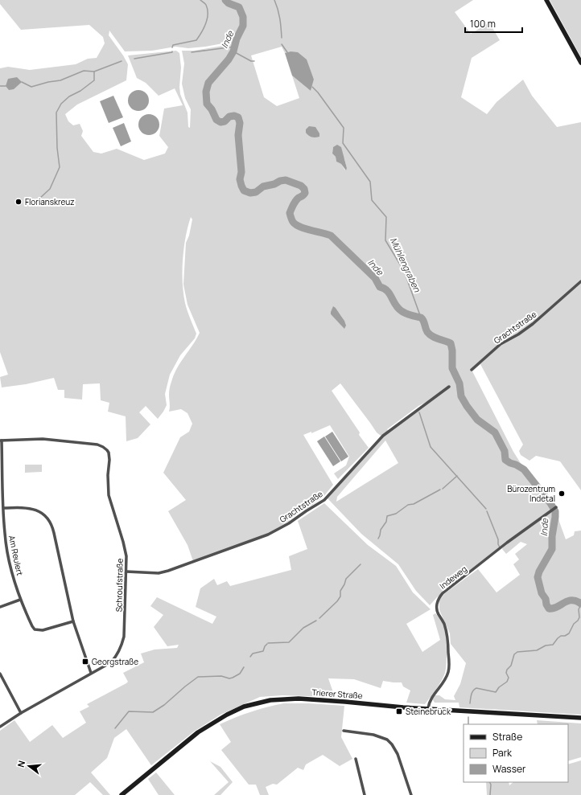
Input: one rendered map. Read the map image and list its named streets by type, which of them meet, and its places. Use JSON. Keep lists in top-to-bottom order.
{
  "streets": {
    "main road": ["Trierer Straße"],
    "street": [
      "Grachtstraße",
      "Am Reulert",
      "Indeweg",
      "Schroufstraße"
    ]
  },
  "crossings": [
    ["Grachtstraße", "Schroufstraße"],
    ["Am Reulert", "Schroufstraße"],
    ["Indeweg", "Trierer Straße"]
  ],
  "water": ["Inde", "Mühlengraben"],
  "places": {
    "other": ["Florianskreuz", "Bürozentrum Indetal"],
    "transit": ["Georgstraße", "Steinebrück"]
  },
  "legend": ["Straße", "Park", "Wasser"],
  "scale_bar": "100 m",
  "north": "left"
}
